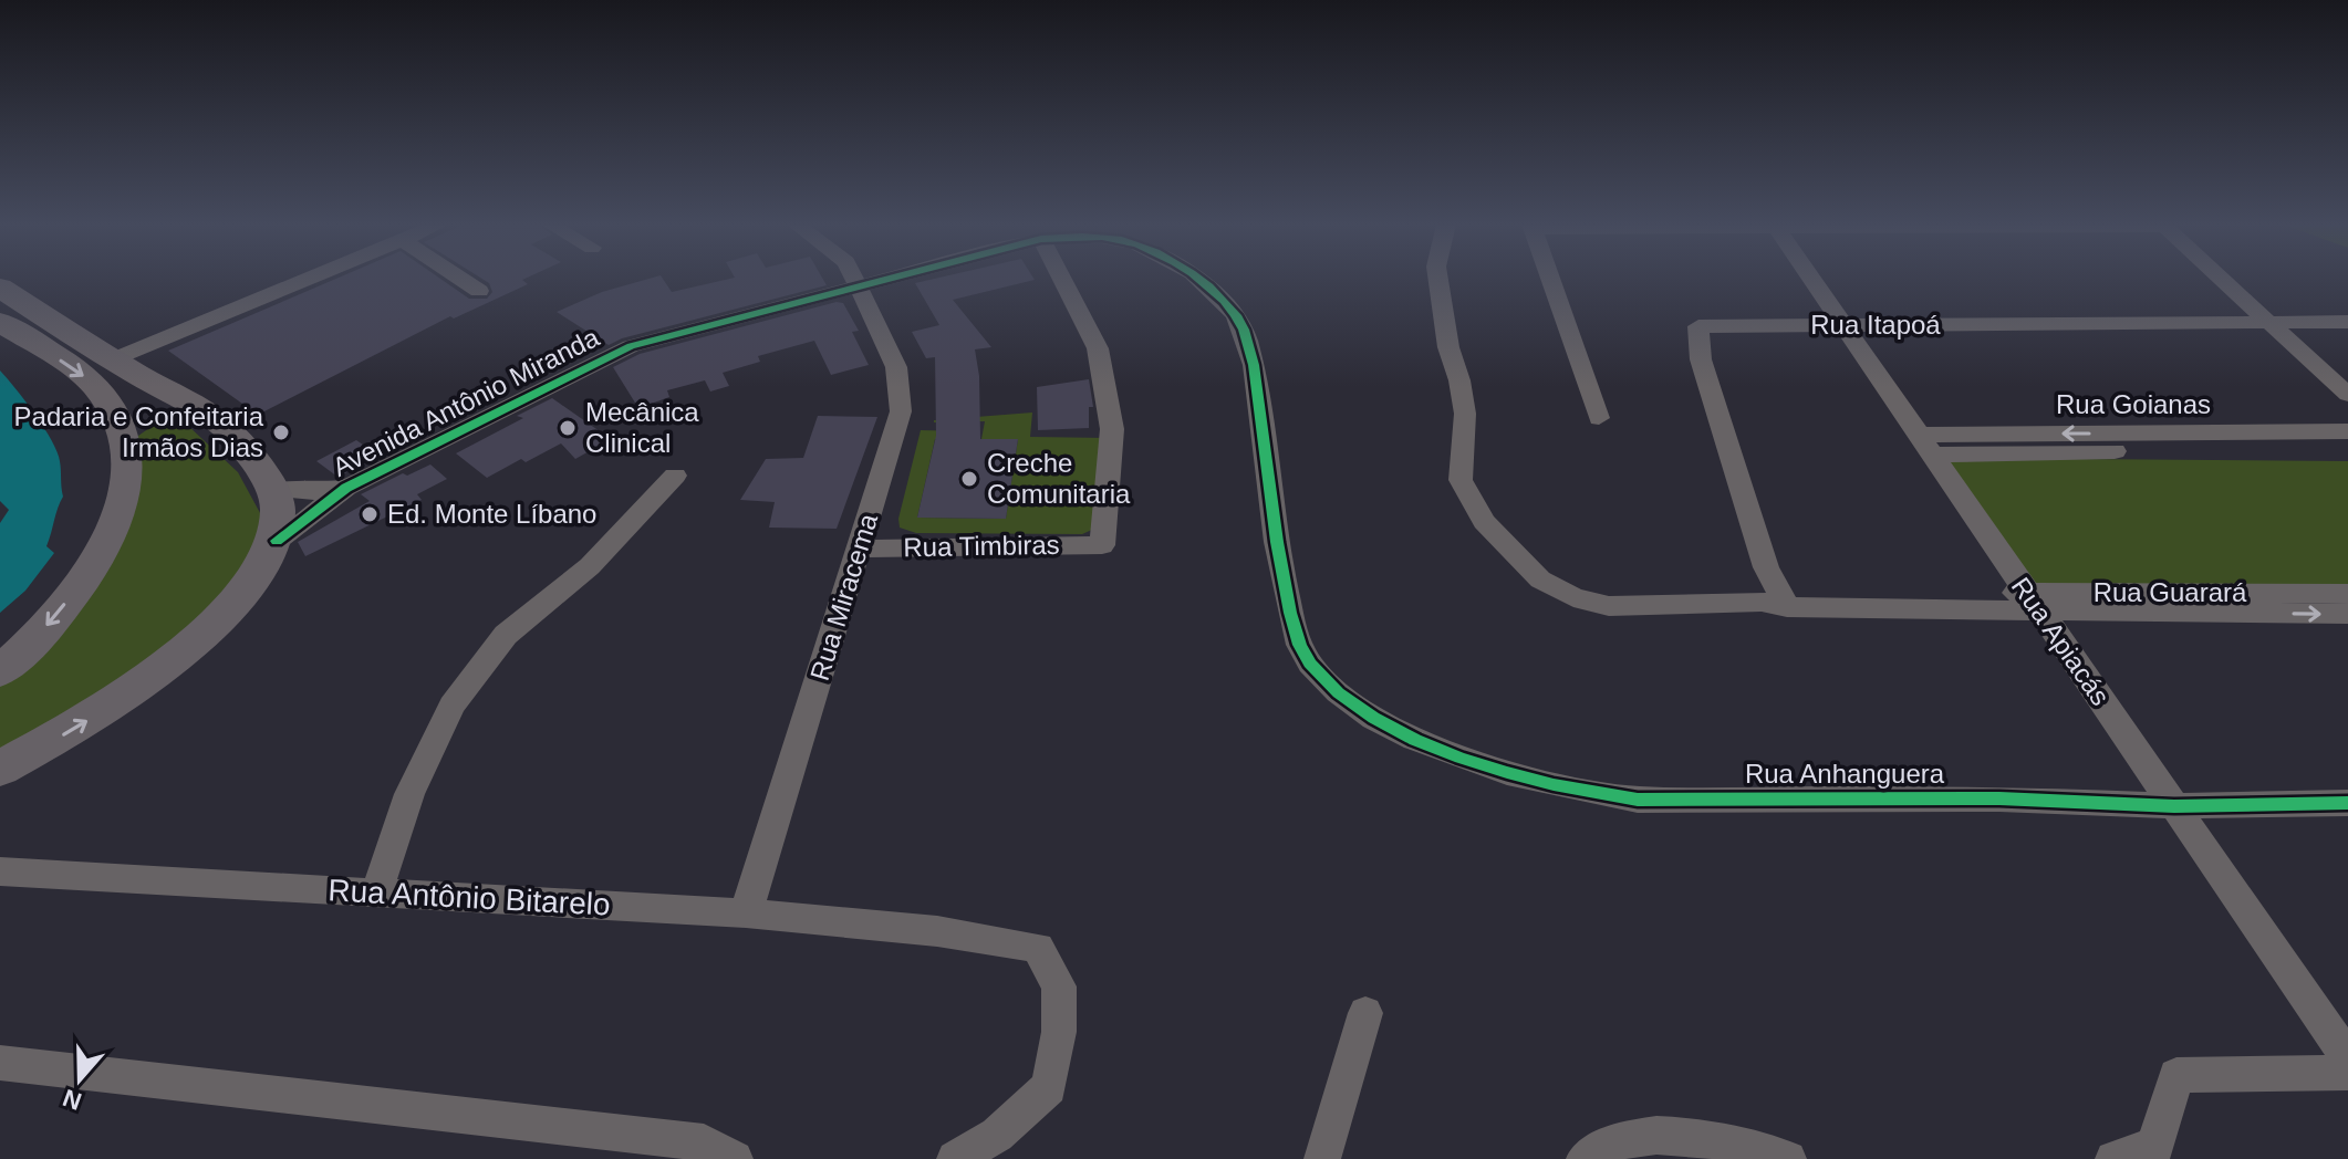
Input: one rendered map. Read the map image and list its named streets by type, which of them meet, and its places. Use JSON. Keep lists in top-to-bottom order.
{
  "streets": {
    "street": [
      "Rua Itapoá",
      "Avenida Antônio Miranda",
      "Rua Goianas",
      "Rua Timbiras",
      "Rua Guarará",
      "Rua Miracema",
      "Rua Apiacás",
      "Rua Anhanguera",
      "Rua Antônio Bitarelo"
    ]
  },
  "crossings": [
    ["Rua Itapoá", "Rua Guarará"],
    ["Rua Itapoá", "Rua Apiacás"],
    ["Avenida Antônio Miranda", "Rua Miracema"],
    ["Avenida Antônio Miranda", "Rua Anhanguera"],
    ["Rua Goianas", "Rua Apiacás"],
    ["Rua Timbiras", "Rua Miracema"],
    ["Rua Guarará", "Rua Apiacás"],
    ["Rua Miracema", "Rua Antônio Bitarelo"],
    ["Rua Apiacás", "Rua Anhanguera"]
  ],
  "places": [
    "Mecânica Clinical",
    "Padaria e Confeitaria Irmãos Dias",
    "Creche Comunitaria",
    "Ed. Monte Líbano"
  ],
  "north": "bottom"
}
